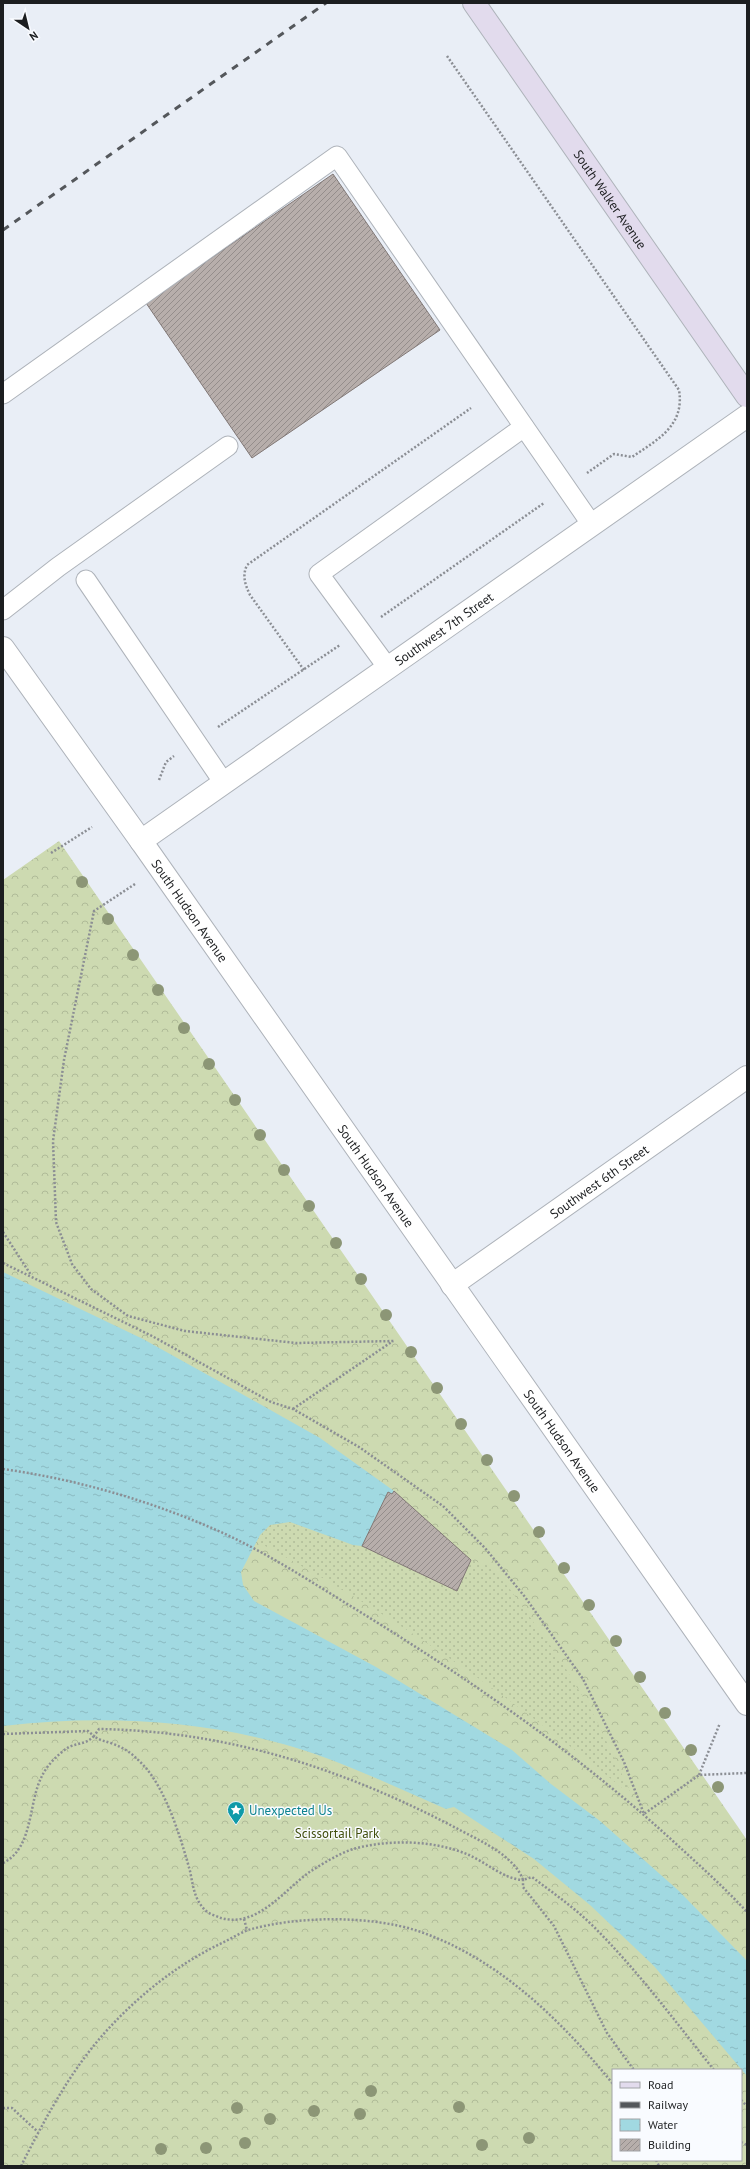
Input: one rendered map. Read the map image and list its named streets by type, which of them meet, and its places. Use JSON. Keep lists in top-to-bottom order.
{
  "streets": {
    "main road": ["South Walker Avenue"],
    "street": ["Southwest 7th Street", "South Hudson Avenue", "Southwest 6th Street"]
  },
  "crossings": [
    ["Southwest 7th Street", "South Hudson Avenue"],
    ["South Hudson Avenue", "Southwest 6th Street"]
  ],
  "parks": ["Scissortail Park"],
  "places": {
    "place": ["Unexpected Us"]
  },
  "legend": [
    "Road",
    "Railway",
    "Water",
    "Building"
  ],
  "north": "bottom right"
}
